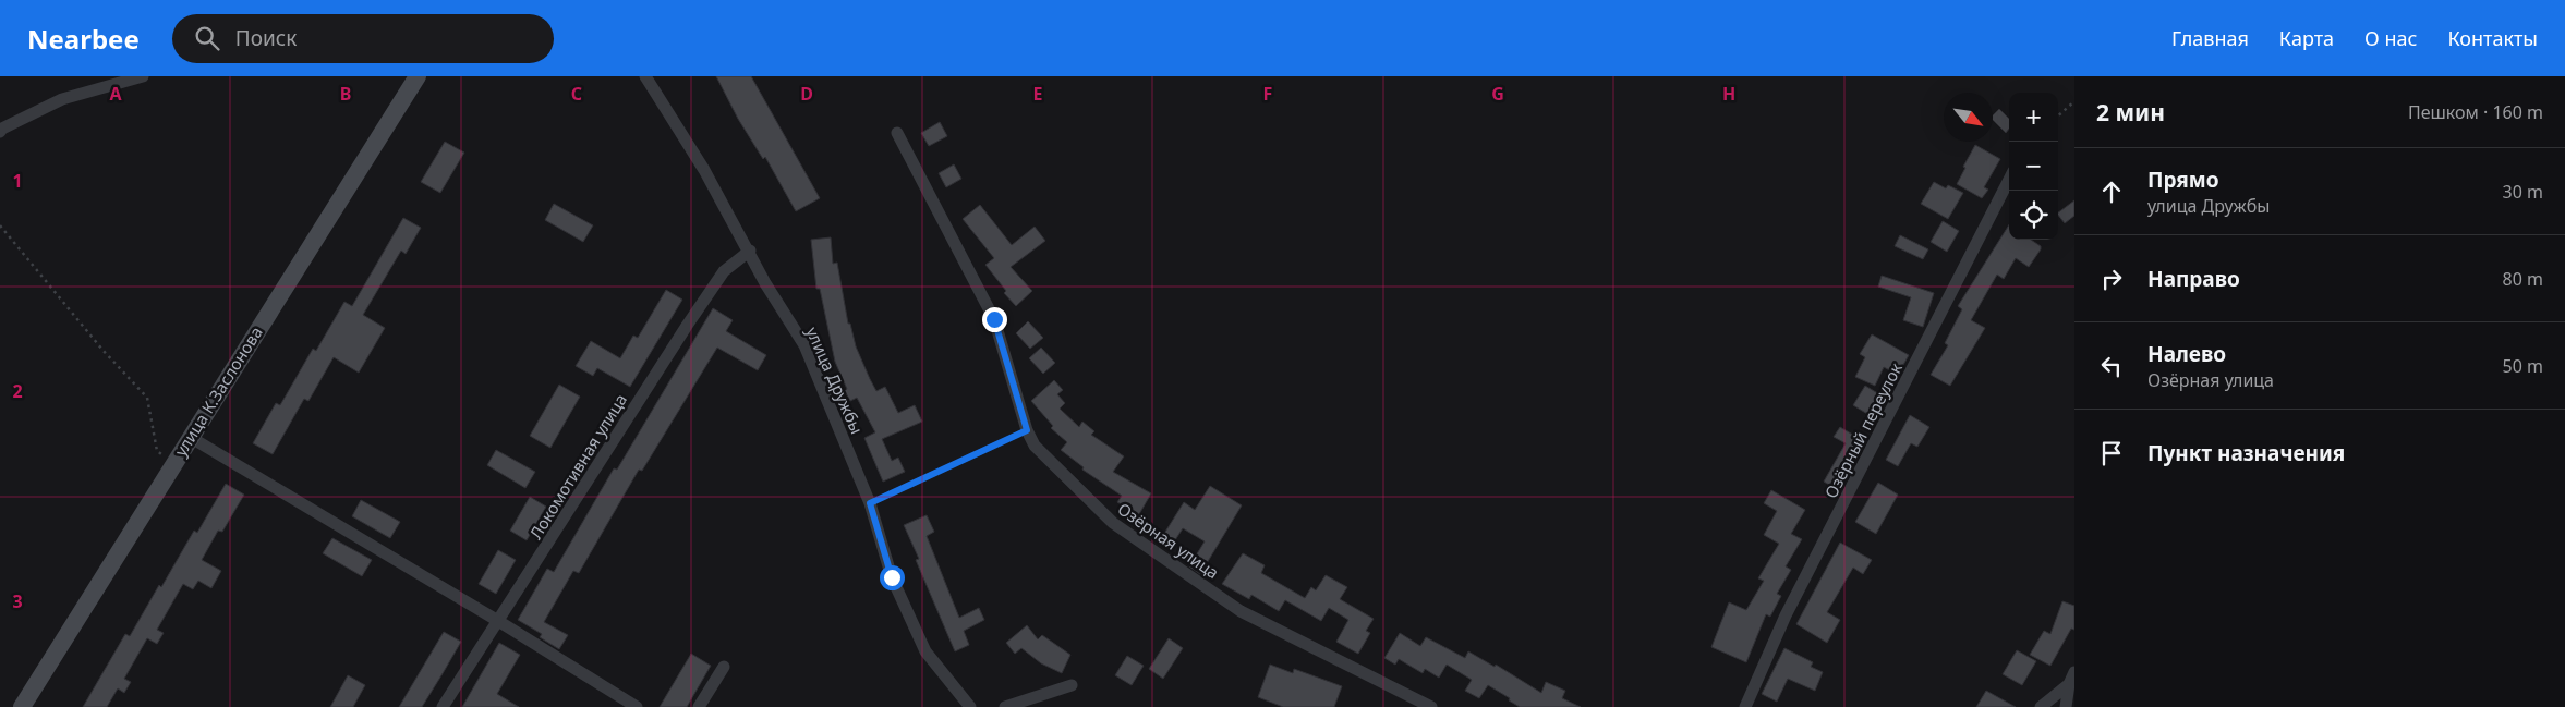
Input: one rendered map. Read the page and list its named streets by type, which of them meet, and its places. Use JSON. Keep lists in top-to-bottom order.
{
  "streets": {
    "street": [
      "улица Дружбы",
      "улица К.Заслонова",
      "Озёрный переулок",
      "Локомотивная улица",
      "Озёрная улица"
    ]
  },
  "crossings": [
    ["улица Дружбы", "Локомотивная улица"]
  ],
  "north": "bottom right",
  "page": {
    "header": "Nearbee",
    "search": "Поиск",
    "nav": [
      "Главная",
      "Карта",
      "О нас",
      "Контакты"
    ],
    "heading": ["2 мин", "Пешком · 160 m"],
    "map_buttons": ["+", "−"],
    "list": [
      ["Прямо", "улица Дружбы", "30 m"],
      ["Направо", "80 m"],
      ["Налево", "Озёрная улица", "50 m"],
      "Пункт назначения"
    ]
  },
  "grid": {
    "columns": [
      "A",
      "B",
      "C",
      "D",
      "E",
      "F",
      "G",
      "H"
    ],
    "rows": ["1", "2", "3"]
  }
}
